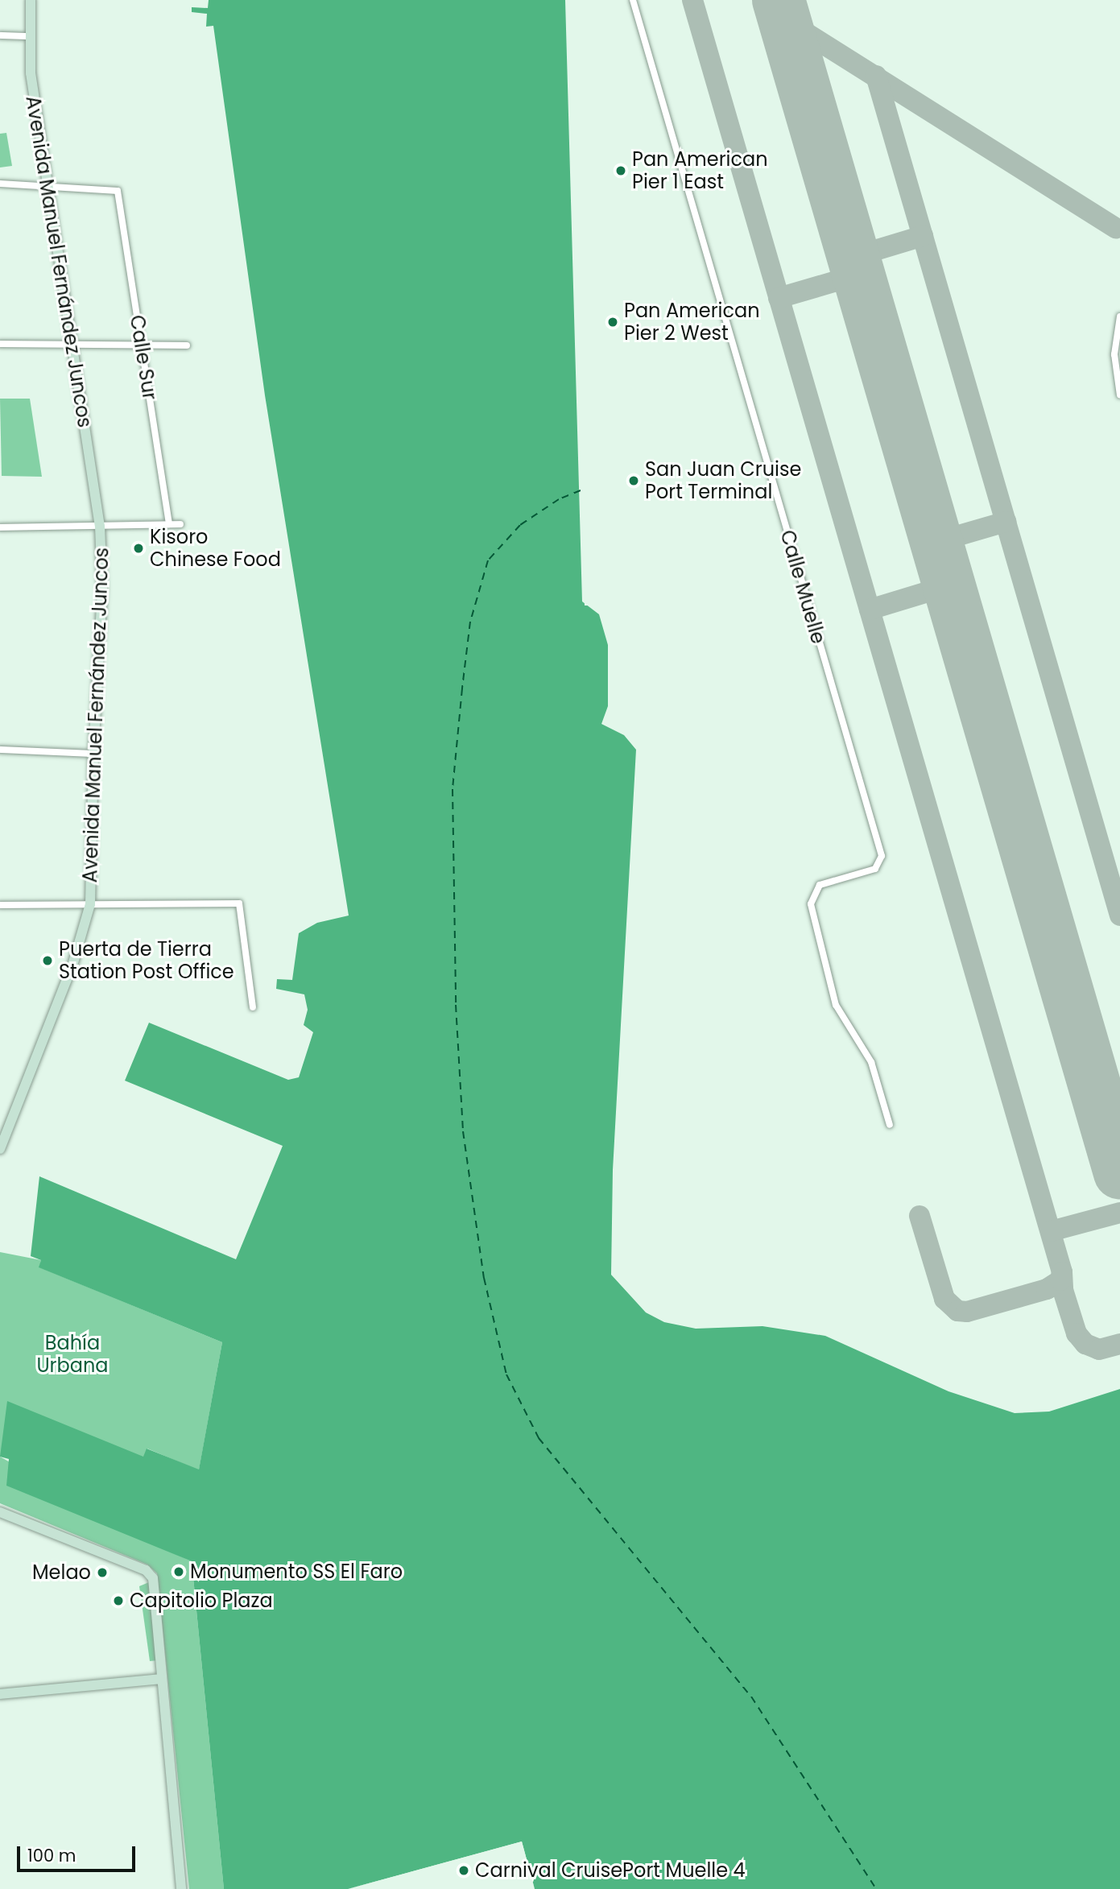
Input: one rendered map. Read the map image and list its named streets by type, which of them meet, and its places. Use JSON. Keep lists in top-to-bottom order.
{
  "streets": {
    "main road": ["Avenida Manuel Fernández Juncos"],
    "street": ["Calle Sur", "Calle Muelle"]
  },
  "crossings": [
    ["Avenida Manuel Fernández Juncos", "Calle Sur"]
  ],
  "parks": ["Bahía Urbana"],
  "places": [
    "Pan American Pier 1 East",
    "Pan American Pier 2 West",
    "San Juan Cruise Port Terminal",
    "Kisoro Chinese Food",
    "Puerta de Tierra Station Post Office",
    "Monumento SS El Faro",
    "Melao",
    "Capitolio Plaza",
    "Carnival CruisePort Muelle 4"
  ],
  "scale_bar": "100 m"
}
